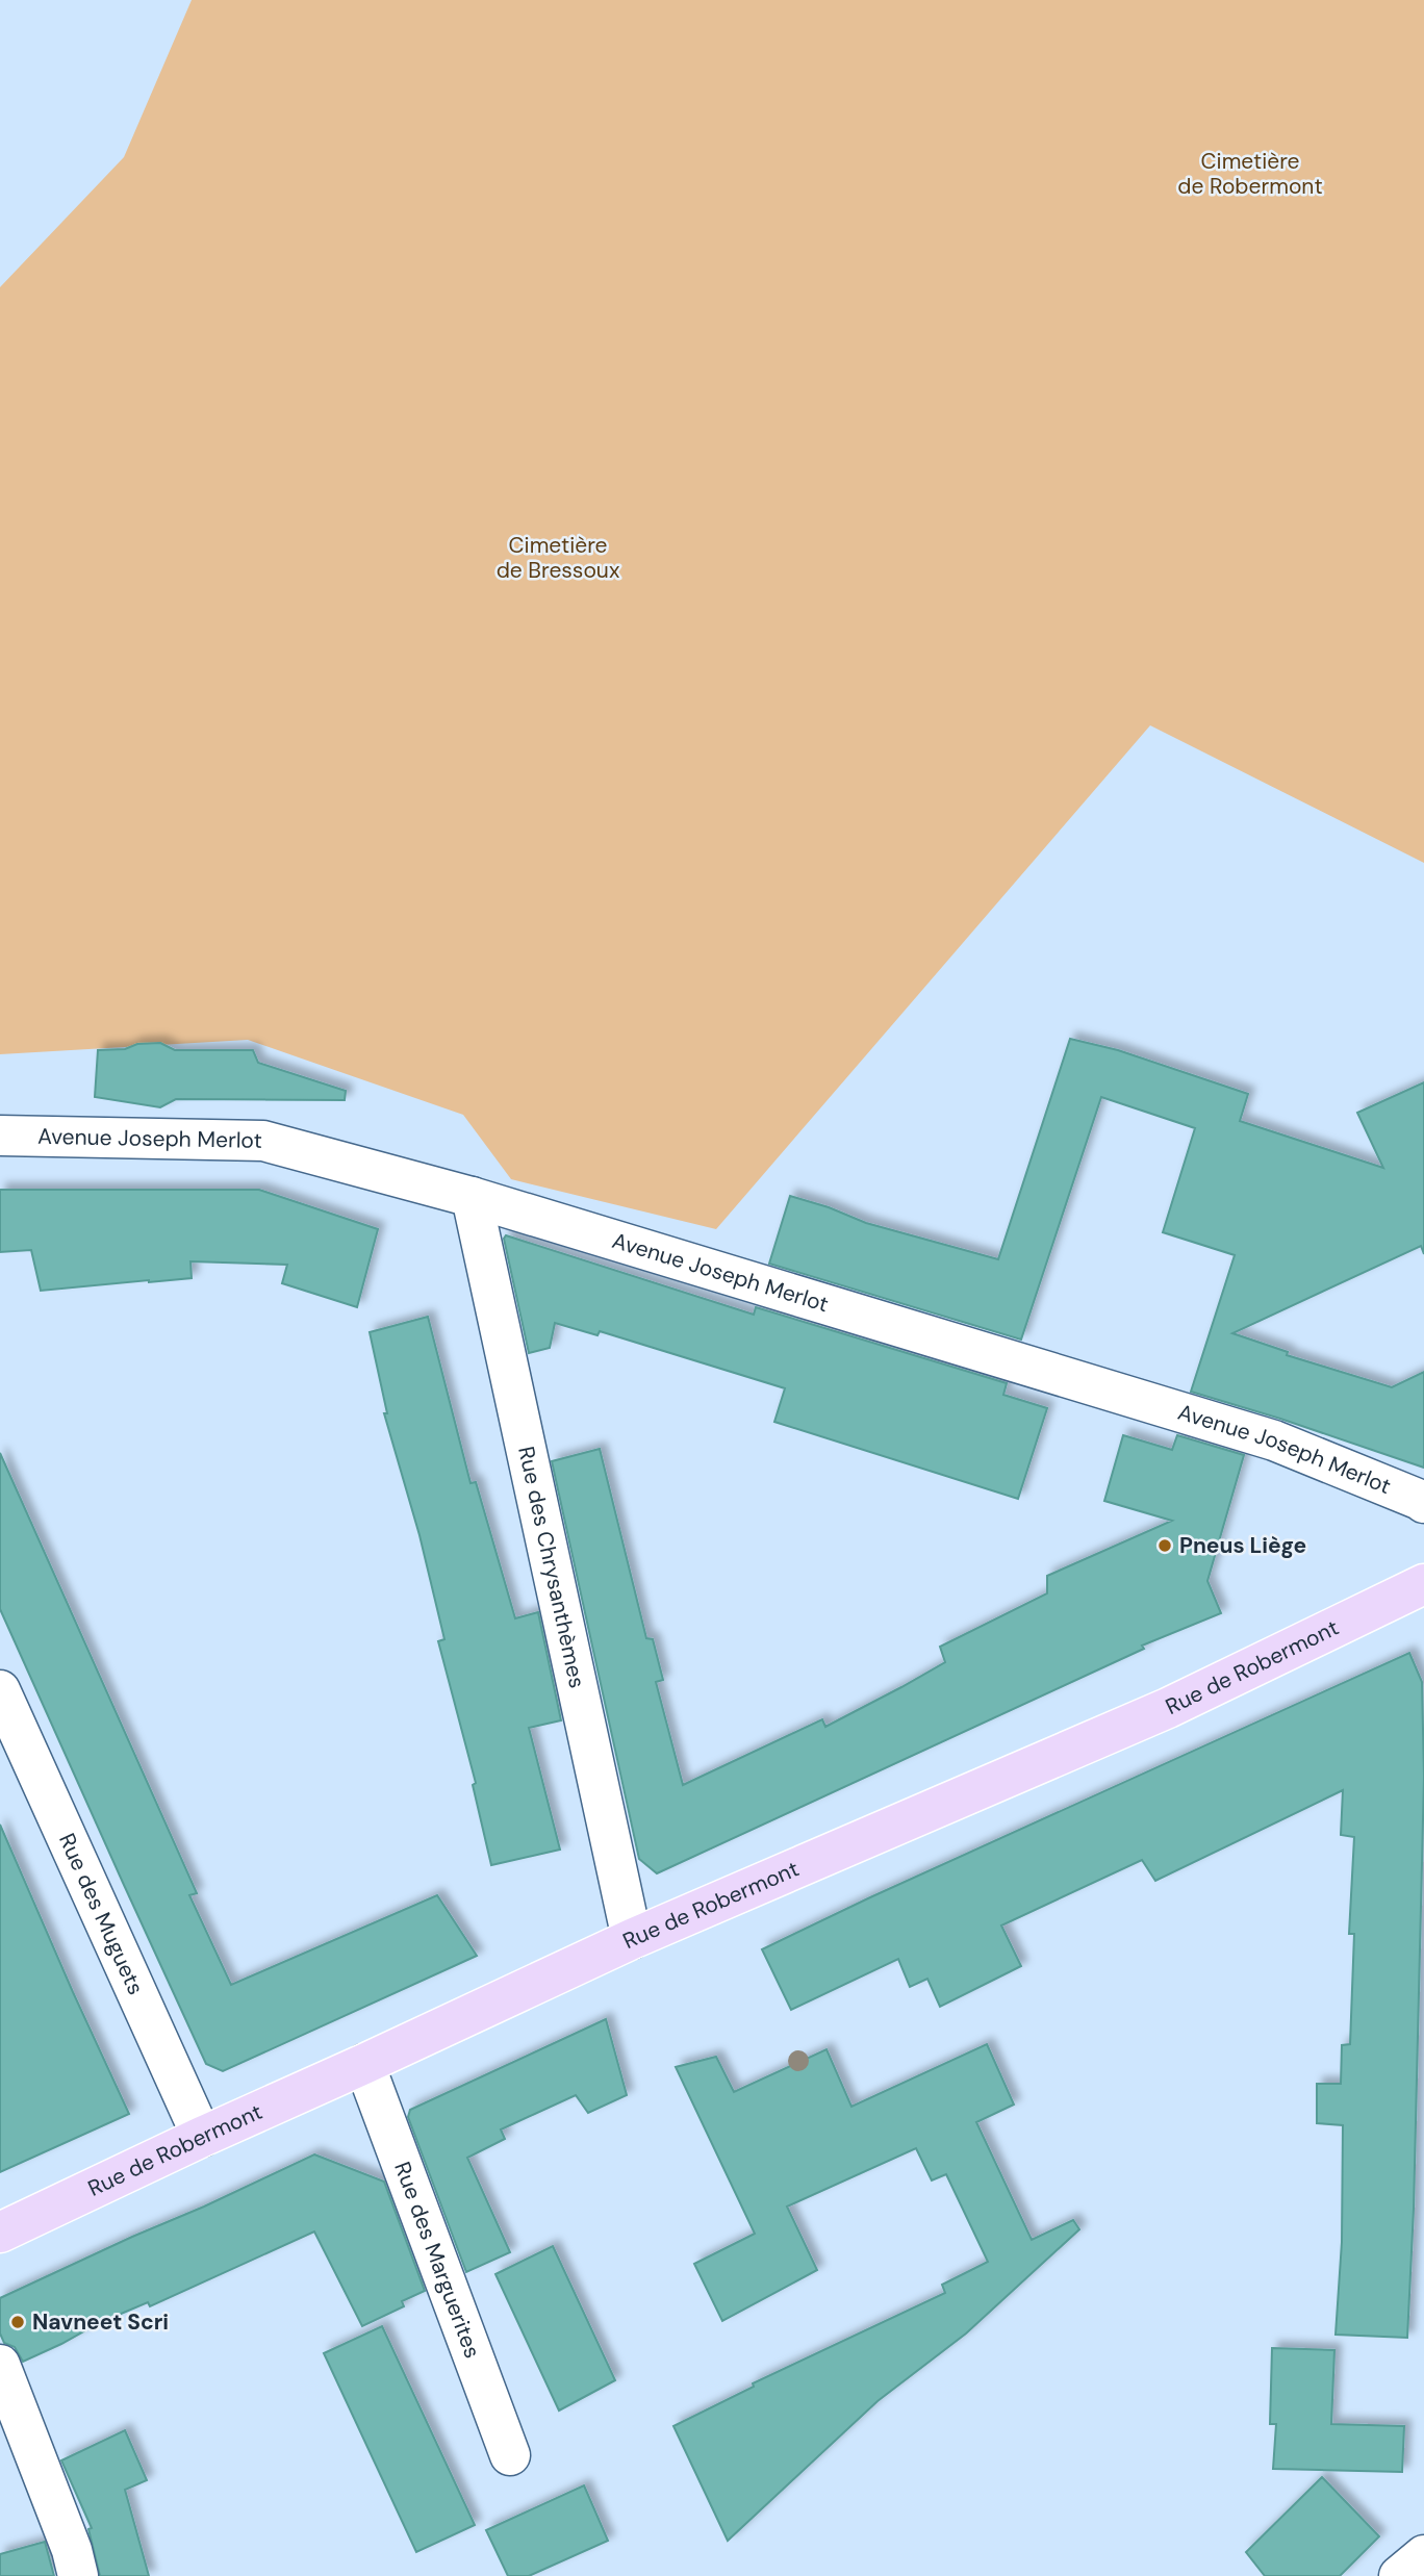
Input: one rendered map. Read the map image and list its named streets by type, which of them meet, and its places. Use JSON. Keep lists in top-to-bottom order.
{
  "streets": {
    "main road": ["Rue de Robermont"],
    "street": [
      "Avenue Joseph Merlot",
      "Rue des Chrysanthèmes",
      "Rue des Muguets",
      "Rue des Marguerites"
    ]
  },
  "crossings": [
    ["Avenue Joseph Merlot", "Rue des Chrysanthèmes"],
    ["Rue des Chrysanthèmes", "Rue de Robermont"],
    ["Rue de Robermont", "Rue des Muguets"],
    ["Rue de Robermont", "Rue des Marguerites"]
  ],
  "parks": ["Cimetière de Robermont", "Cimetière de Bressoux"],
  "places": ["Pneus Liège", "Navneet Scri"]
}
